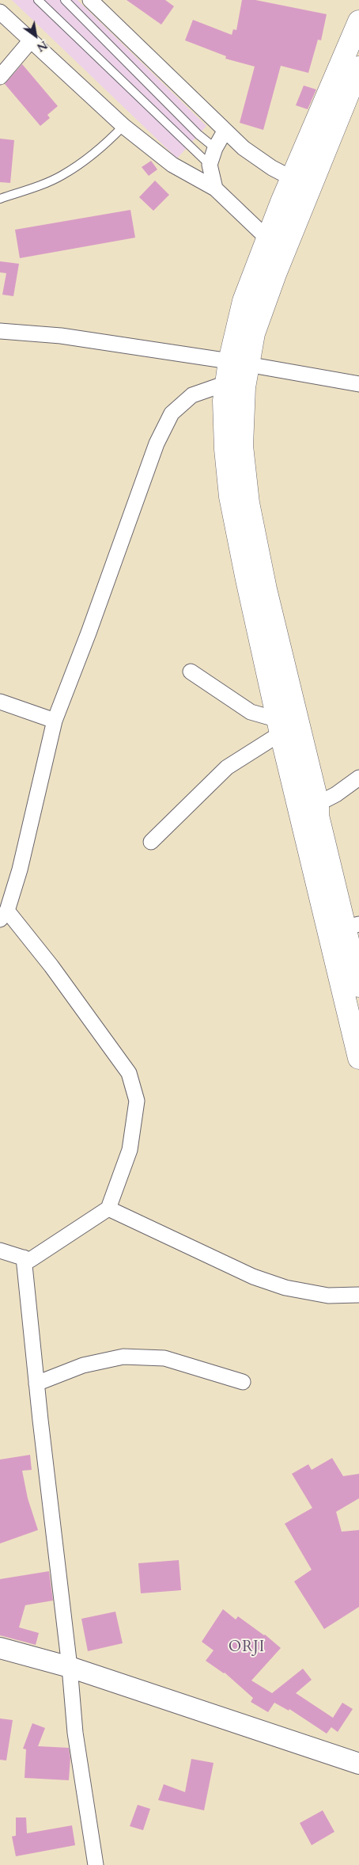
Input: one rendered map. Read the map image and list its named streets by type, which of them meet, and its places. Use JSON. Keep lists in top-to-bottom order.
{
  "districts": ["ORJI"],
  "north": "bottom right"
}
